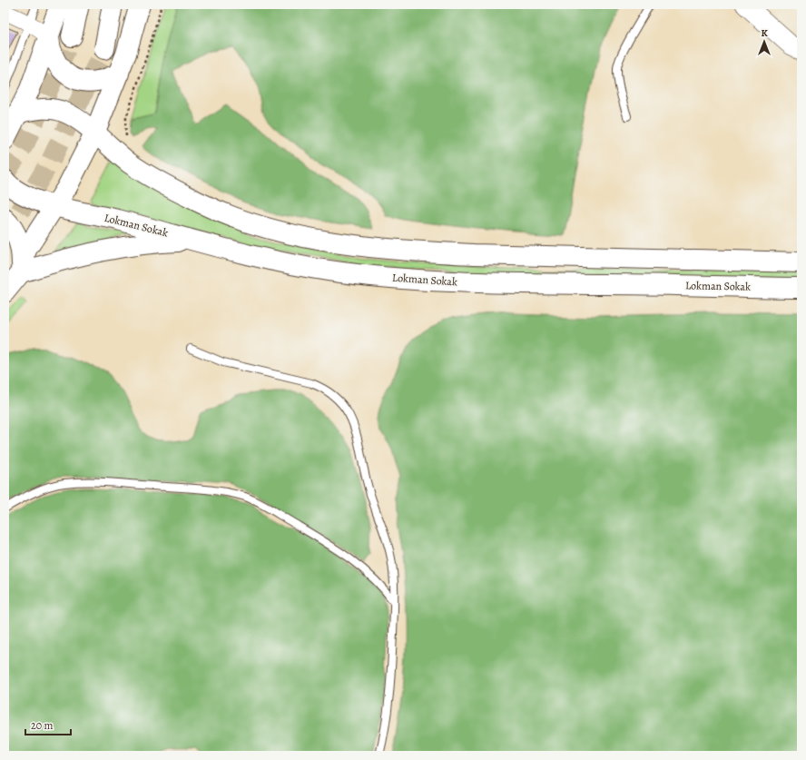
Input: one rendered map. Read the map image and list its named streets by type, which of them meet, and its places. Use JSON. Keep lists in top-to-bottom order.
{
  "streets": {
    "main road": ["Lokman Sokak"]
  },
  "scale_bar": "20 m",
  "north": "top"
}
